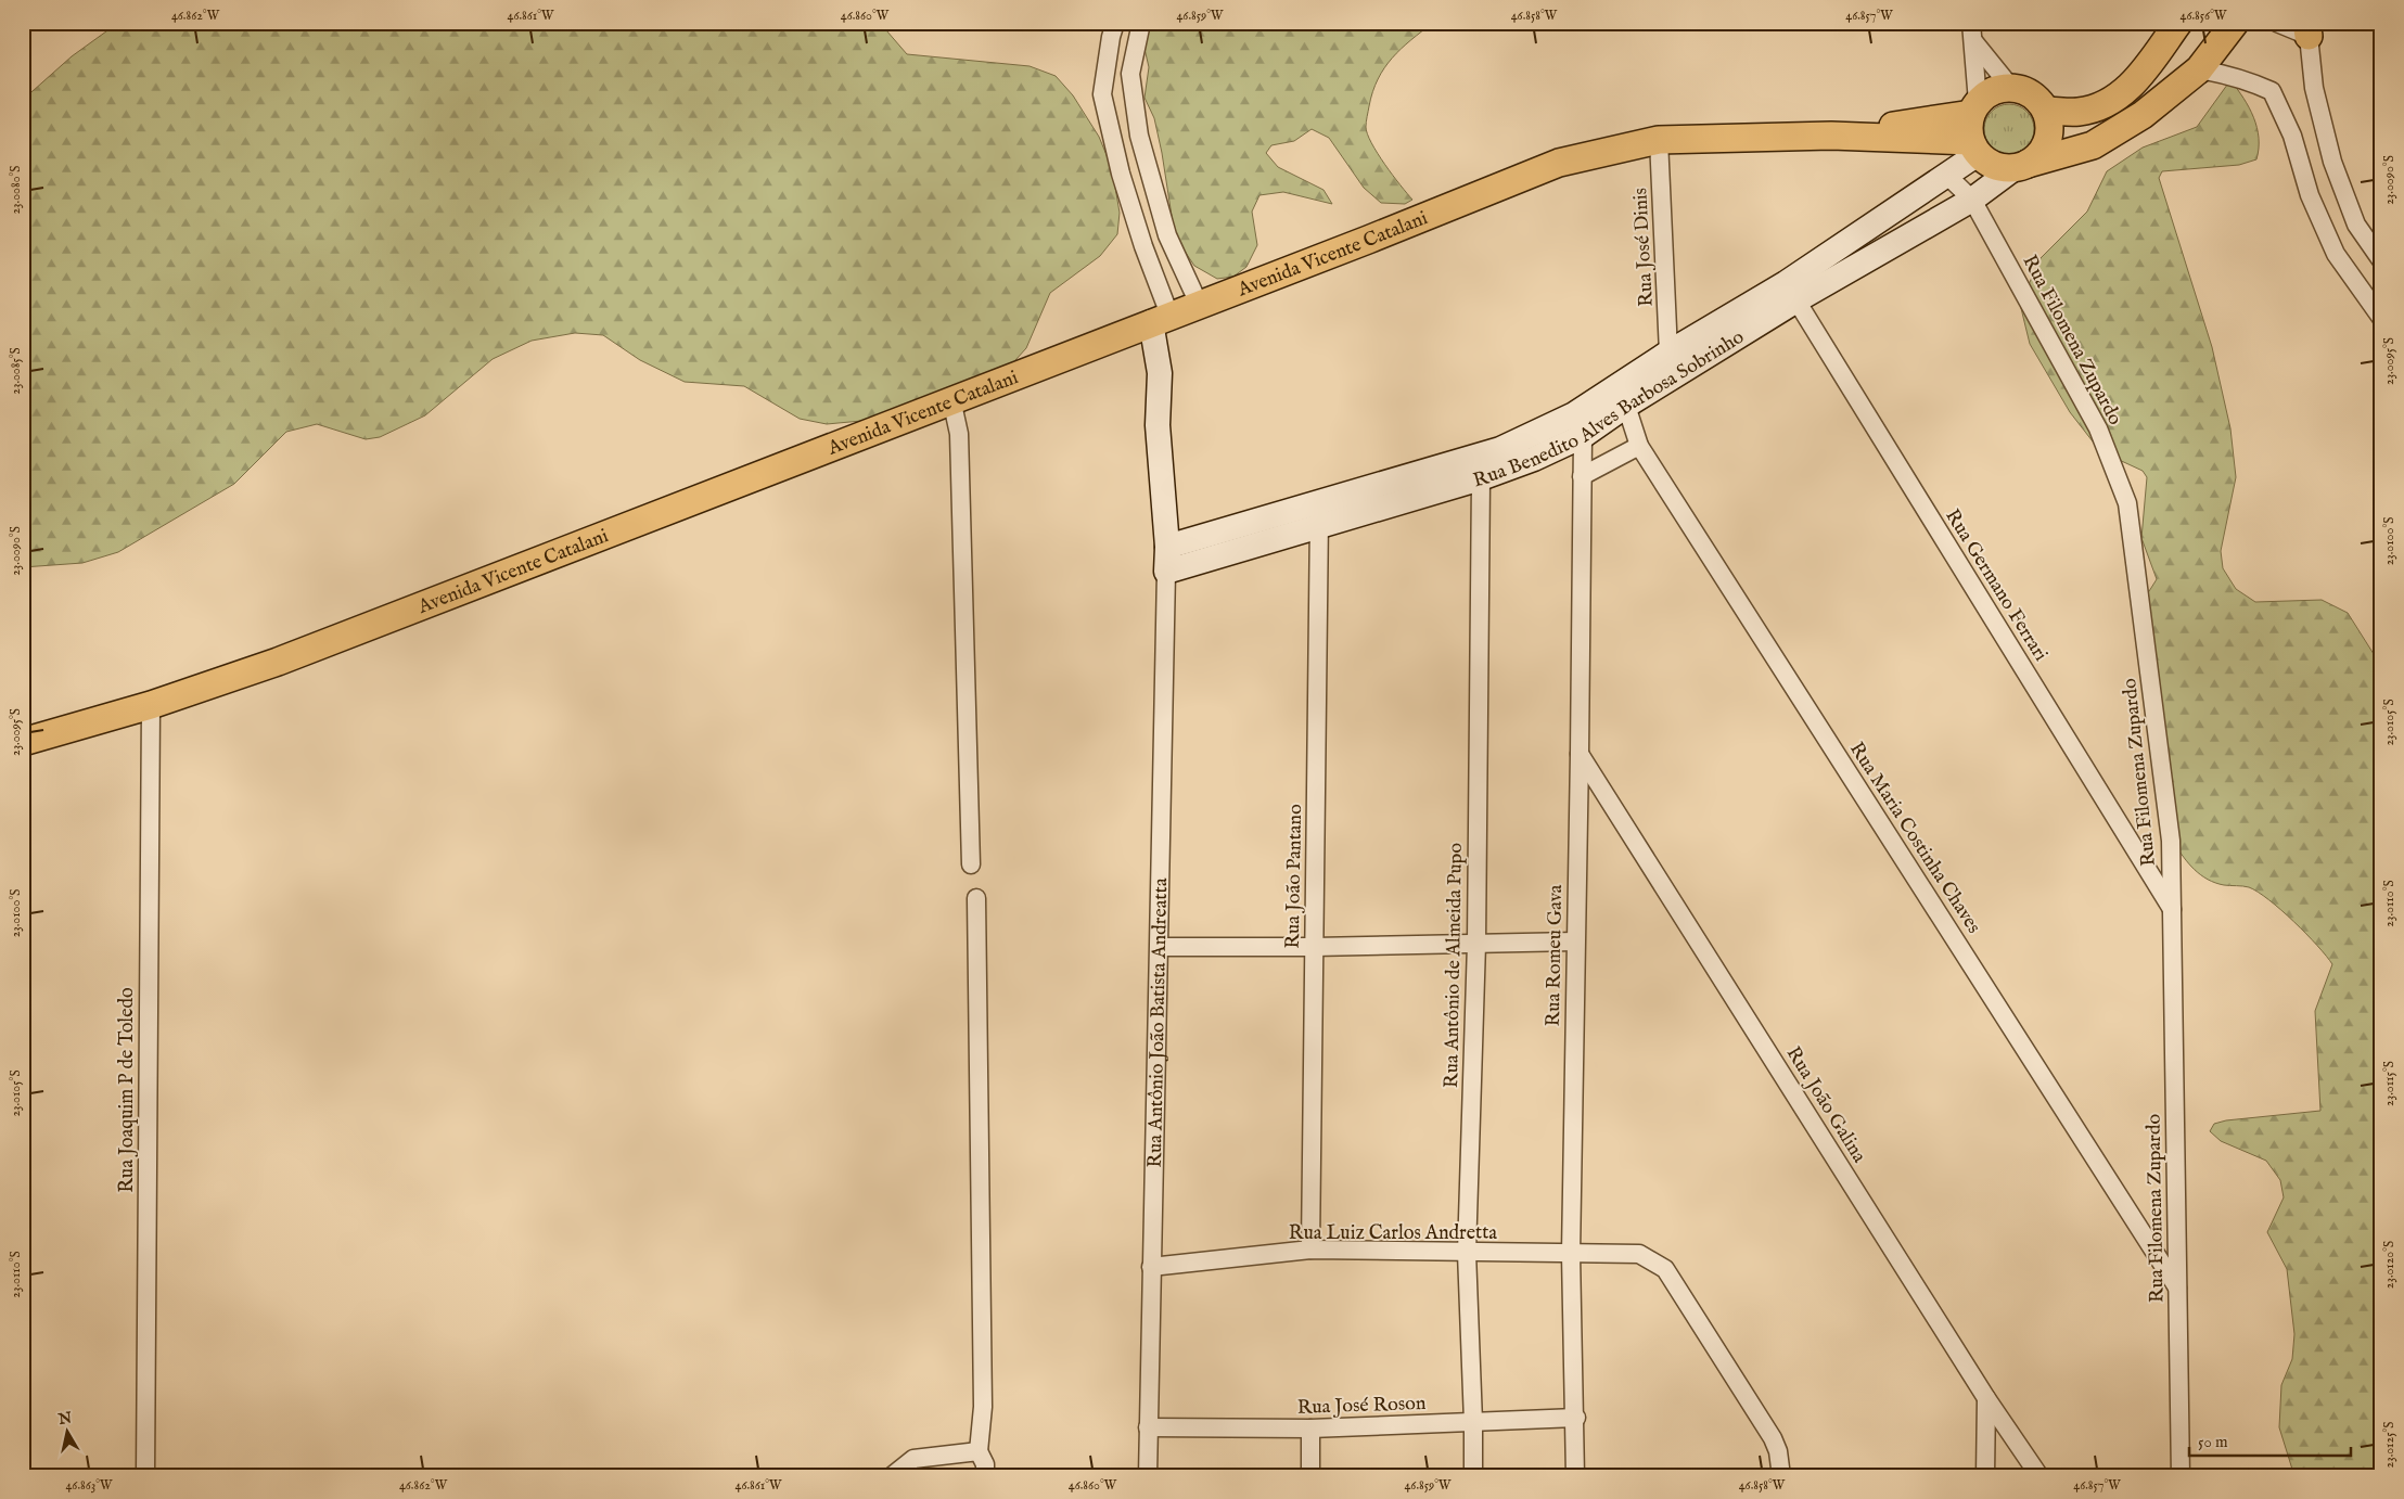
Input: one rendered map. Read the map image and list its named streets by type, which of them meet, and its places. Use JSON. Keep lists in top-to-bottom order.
{
  "streets": {
    "main road": ["Avenida Vicente Catalani", "Rua Benedito Alves Barbosa Sobrinho"],
    "street": [
      "Rua José Dinis",
      "Rua Filomena Zupardo",
      "Rua Germano Ferrari",
      "Rua Maria Costinha Chaves",
      "Rua João Pantano",
      "Rua Romeu Gava",
      "Rua Antônio de Almeida Pupo",
      "Rua Antônio João Batista Andreatta",
      "Rua Joaquim P de Toledo",
      "Rua João Galina",
      "Rua Luiz Carlos Andretta",
      "Rua José Roson"
    ]
  },
  "crossings": [
    ["Rua José Dinis", "Avenida Vicente Catalani"],
    ["Rua José Dinis", "Rua Benedito Alves Barbosa Sobrinho"],
    ["Avenida Vicente Catalani", "Rua Benedito Alves Barbosa Sobrinho"],
    ["Avenida Vicente Catalani", "Rua Joaquim P de Toledo"],
    ["Rua Filomena Zupardo", "Rua Benedito Alves Barbosa Sobrinho"],
    ["Rua Filomena Zupardo", "Rua Germano Ferrari"],
    ["Rua Filomena Zupardo", "Rua Maria Costinha Chaves"],
    ["Rua Benedito Alves Barbosa Sobrinho", "Rua Germano Ferrari"],
    ["Rua Benedito Alves Barbosa Sobrinho", "Rua Maria Costinha Chaves"],
    ["Rua Benedito Alves Barbosa Sobrinho", "Rua João Pantano"],
    ["Rua Benedito Alves Barbosa Sobrinho", "Rua Romeu Gava"],
    ["Rua Benedito Alves Barbosa Sobrinho", "Rua Antônio de Almeida Pupo"],
    ["Rua Benedito Alves Barbosa Sobrinho", "Rua Antônio João Batista Andreatta"],
    ["Rua João Pantano", "Rua Luiz Carlos Andretta"],
    ["Rua Romeu Gava", "Rua João Galina"],
    ["Rua Romeu Gava", "Rua Luiz Carlos Andretta"],
    ["Rua Romeu Gava", "Rua José Roson"],
    ["Rua Antônio de Almeida Pupo", "Rua Luiz Carlos Andretta"],
    ["Rua Antônio de Almeida Pupo", "Rua José Roson"],
    ["Rua Antônio João Batista Andreatta", "Rua Luiz Carlos Andretta"],
    ["Rua Antônio João Batista Andreatta", "Rua José Roson"]
  ],
  "scale_bar": "50 m",
  "north": "top",
  "coordinates": [
    "46.862°W",
    "46.861°W",
    "46.860°W",
    "46.859°W",
    "46.858°W",
    "46.857°W",
    "46.856°W",
    "23.0090°S",
    "23.0080°S",
    "23.0095°S",
    "23.0085°S",
    "23.0100°S",
    "23.0105°S",
    "23.0110°S",
    "23.0115°S",
    "23.0120°S",
    "23.0125°S",
    "46.863°W"
  ]
}
